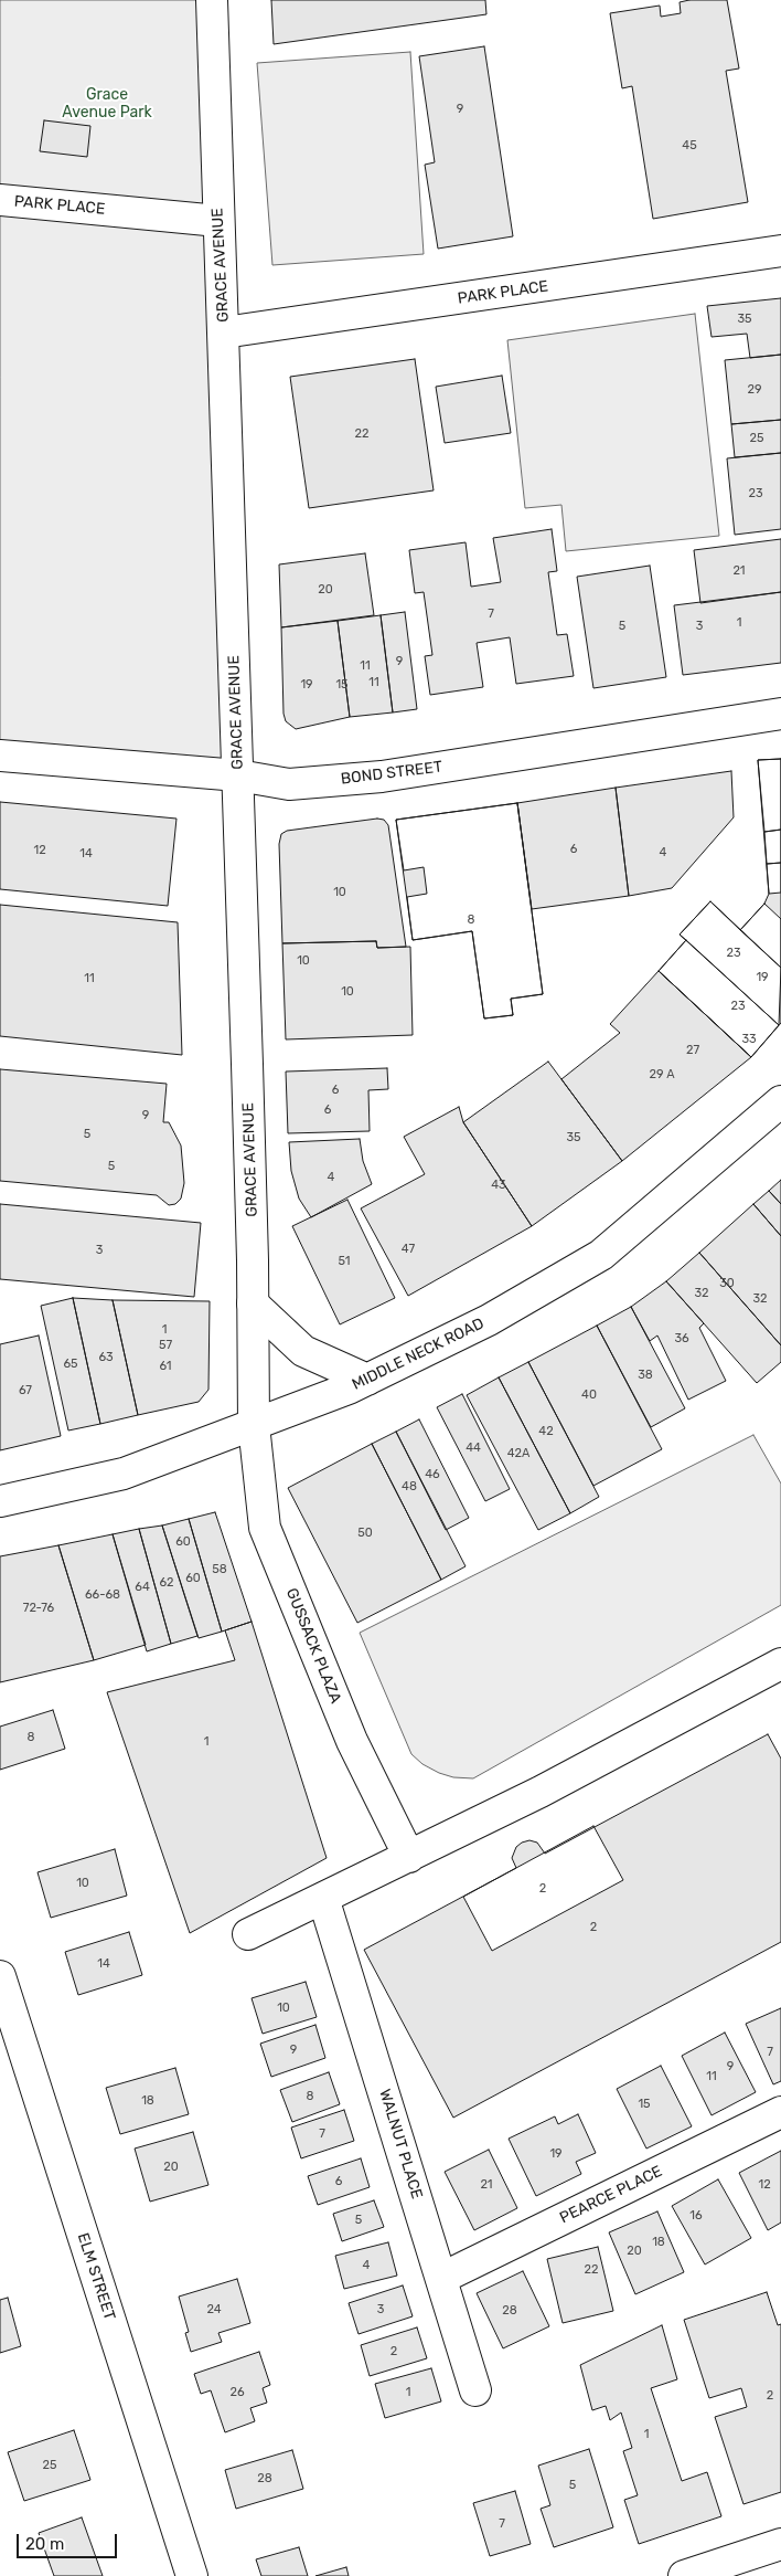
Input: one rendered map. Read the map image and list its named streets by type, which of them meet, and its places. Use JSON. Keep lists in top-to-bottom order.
{
  "streets": {
    "street": [
      "PARK PLACE",
      "GRACE AVENUE",
      "BOND STREET",
      "MIDDLE NECK ROAD",
      "GUSSACK PLAZA",
      "WALNUT PLACE",
      "PEARCE PLACE",
      "ELM STREET"
    ]
  },
  "crossings": [
    ["PARK PLACE", "GRACE AVENUE"],
    ["GRACE AVENUE", "BOND STREET"],
    ["GRACE AVENUE", "MIDDLE NECK ROAD"],
    ["GRACE AVENUE", "GUSSACK PLAZA"],
    ["MIDDLE NECK ROAD", "GUSSACK PLAZA"],
    ["WALNUT PLACE", "PEARCE PLACE"]
  ],
  "parks": ["Grace Avenue Park"],
  "house_numbers": [
    "9",
    "45",
    "35",
    "29",
    "22",
    "25",
    "23",
    "21",
    "20",
    "7",
    "1",
    "5",
    "3",
    "9",
    "11",
    "11",
    "19",
    "15",
    "6",
    "12",
    "4",
    "14",
    "10",
    "8",
    "23",
    "10",
    "19",
    "11",
    "10",
    "23",
    "33",
    "27",
    "29 A",
    "6",
    "6",
    "9",
    "5",
    "35",
    "5",
    "4",
    "43",
    "47",
    "3",
    "51",
    "30",
    "32",
    "32",
    "1",
    "36",
    "57",
    "63",
    "65",
    "61",
    "38",
    "67",
    "40",
    "42",
    "44",
    "42A",
    "46",
    "48",
    "50",
    "60",
    "58",
    "60",
    "62",
    "64",
    "66-68",
    "72-76",
    "8",
    "1",
    "10",
    "2",
    "2",
    "14",
    "10",
    "9",
    "7",
    "9",
    "11",
    "8",
    "18",
    "15",
    "7",
    "19",
    "20",
    "6",
    "21",
    "12",
    "16",
    "5",
    "18",
    "20",
    "4",
    "22",
    "24",
    "3",
    "28",
    "2",
    "26",
    "1",
    "2",
    "1",
    "25",
    "28",
    "5",
    "7"
  ],
  "scale_bar": "20 m"
}
